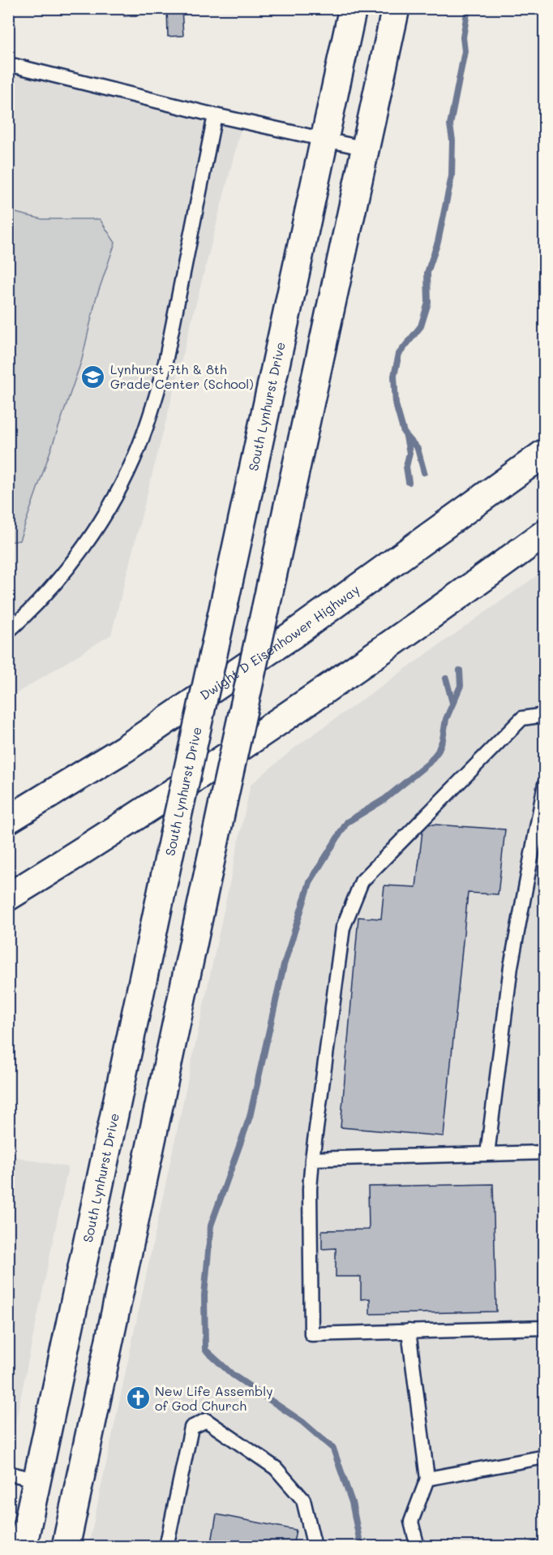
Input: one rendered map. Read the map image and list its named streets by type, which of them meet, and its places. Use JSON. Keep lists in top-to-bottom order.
{
  "streets": {
    "main road": ["South Lynhurst Drive", "Dwight D Eisenhower Highway"]
  },
  "places": {
    "school or university": ["Lynhurst 7th & 8th Grade Center (School)"],
    "church": ["New Life Assembly of God Church"]
  }
}
